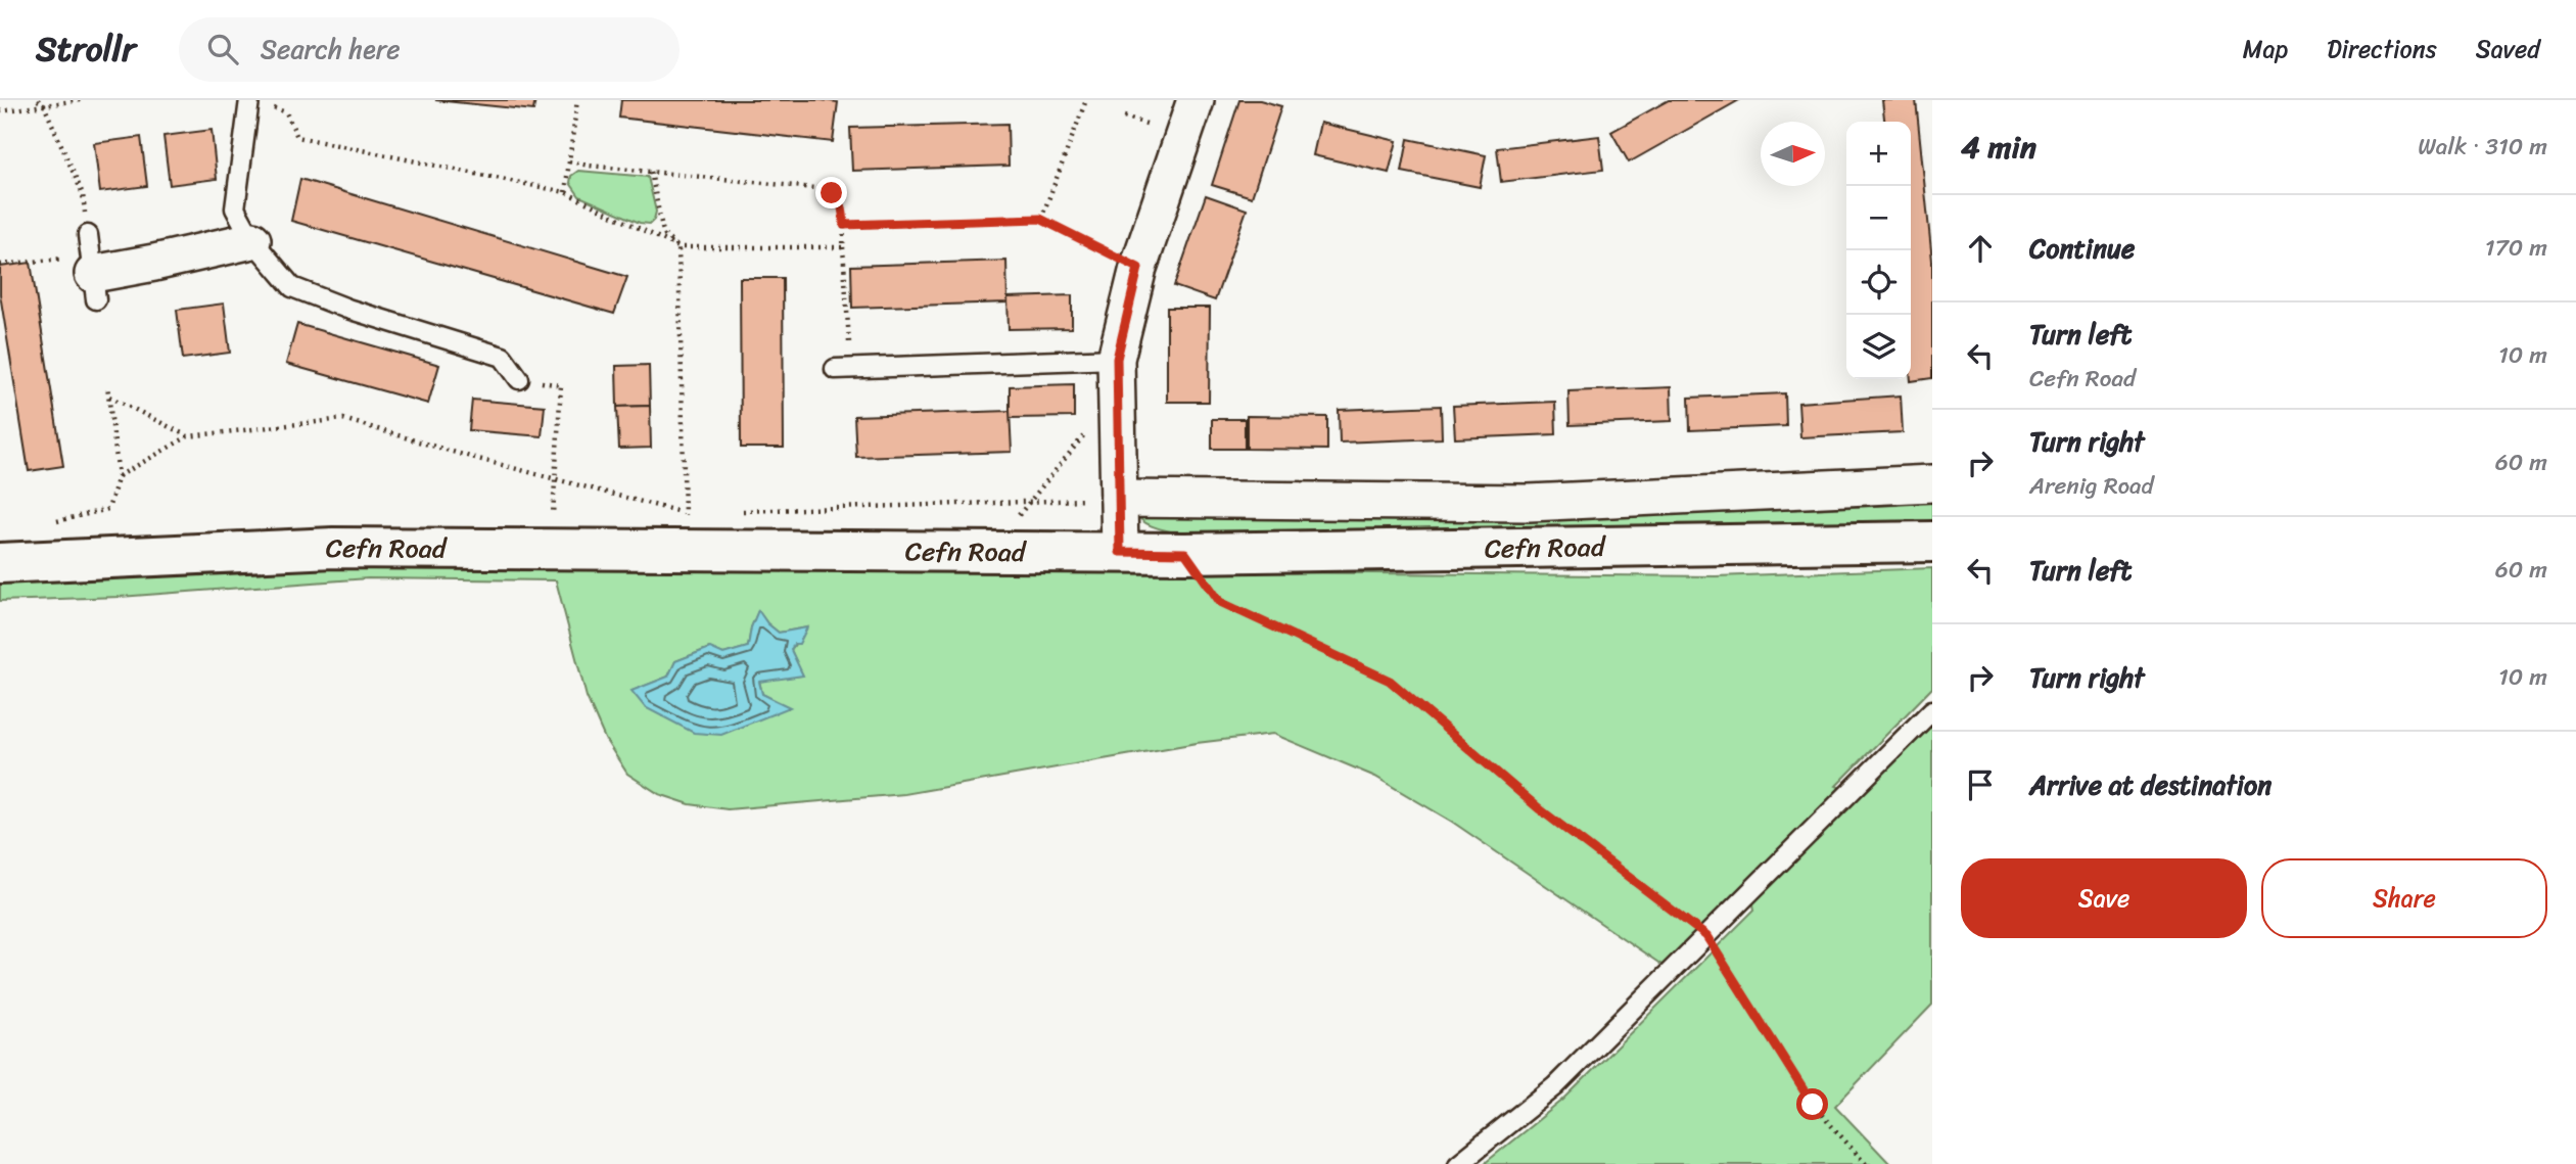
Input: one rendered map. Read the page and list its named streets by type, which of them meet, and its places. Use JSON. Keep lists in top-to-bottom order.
{
  "streets": {
    "street": ["Cefn Road"]
  },
  "north": "right",
  "page": {
    "header": "Strollr",
    "search": "Search here",
    "nav": ["Map", "Directions", "Saved"],
    "heading": ["4 min", "Walk · 310 m"],
    "map_buttons": ["+", "−"],
    "list": [
      ["Continue", "170 m"],
      ["Turn left", "Cefn Road", "10 m"],
      ["Turn right", "Arenig Road", "60 m"],
      ["Turn left", "60 m"],
      ["Turn right", "10 m"],
      "Arrive at destination"
    ],
    "buttons": ["Save", "Share"]
  }
}
